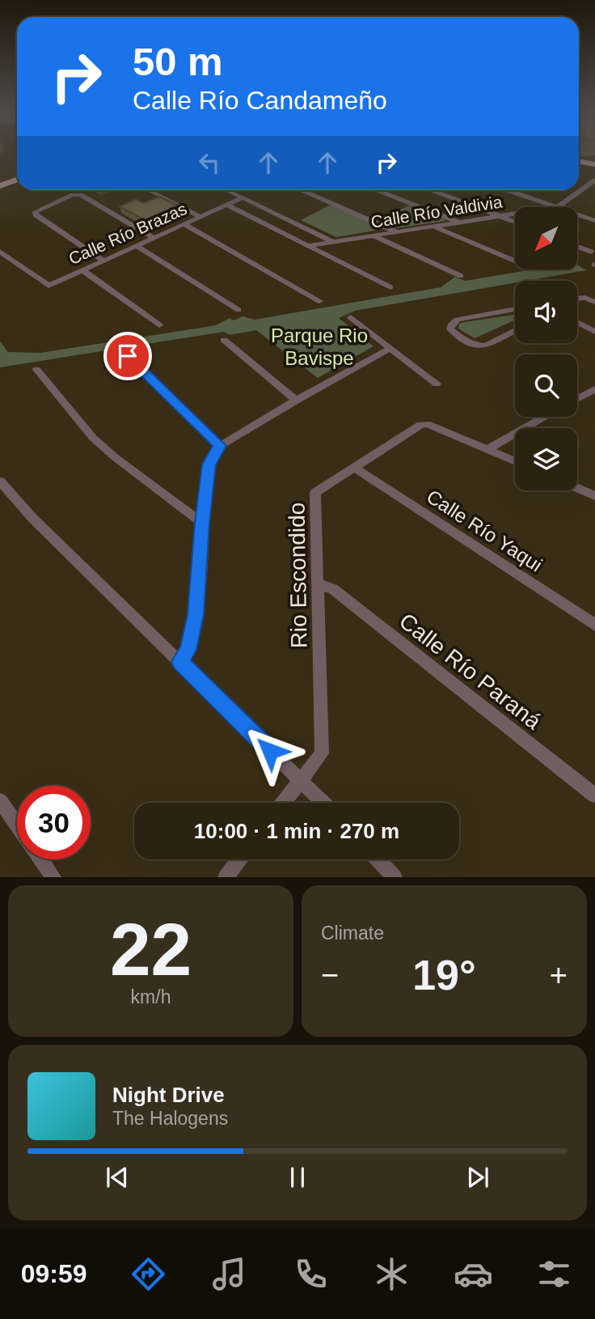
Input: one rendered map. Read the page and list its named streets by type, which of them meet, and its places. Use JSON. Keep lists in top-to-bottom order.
{
  "streets": {
    "street": [
      "Calle Río Valdivia",
      "Calle Río Brazas",
      "Calle Río Yaqui",
      "Rio Escondido",
      "Calle Río Paraná"
    ]
  },
  "crossings": [
    ["Calle Río Yaqui", "Rio Escondido"],
    ["Rio Escondido", "Calle Río Paraná"]
  ],
  "parks": ["Parque Rio Bavispe"],
  "north": "bottom left",
  "page": {
    "turn": ["50 m", "Calle Río Candameño"],
    "limit": "30",
    "trip": "10:00 · 1 min · 270 m",
    "tile": [
      ["22", "km/h"],
      "Climate"
    ],
    "heat": ["−", "19°", "+"],
    "song": ["Night Drive", "The Halogens"],
    "tabs": "09:59"
  }
}
